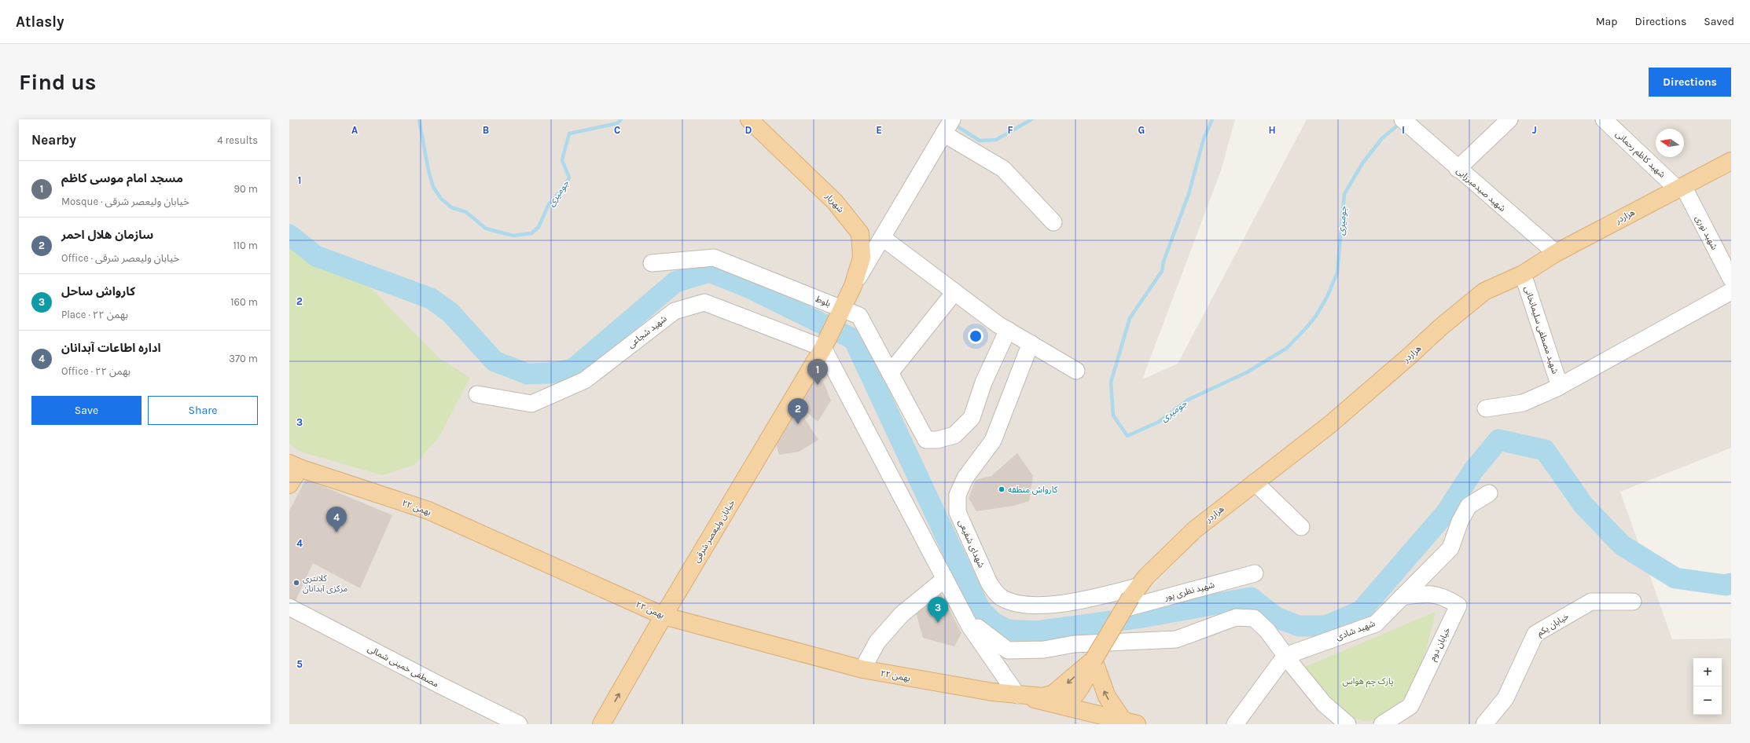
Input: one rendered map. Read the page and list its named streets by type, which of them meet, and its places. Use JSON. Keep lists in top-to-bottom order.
{
  "streets": {
    "main road": [
      "شهریار",
      "هزاردر",
      "۲۲ بهمن",
      "خیابان ولیعصر شرقی"
    ],
    "street": [
      "شهید کاظم رحمانی",
      "شهید صیدمیرزایی",
      "شهید نوری",
      "بلوط",
      "شهید مصطفی سلیمانخانی",
      "شهید شجاعی",
      "شهدای شفیعی",
      "شهید نظری پور",
      "خیابان یکم",
      "شهید شادی",
      "خیابان دوم",
      "مصطفی خمینی شمالی"
    ]
  },
  "crossings": [
    ["شهید کاظم رحمانی", "هزاردر"],
    ["شهید کاظم رحمانی", "شهید نوری"],
    ["شهید صیدمیرزایی", "هزاردر"],
    ["شهریار", "بلوط"],
    ["شهریار", "خیابان ولیعصر شرقی"],
    ["هزاردر", "شهید نوری"],
    ["هزاردر", "شهید مصطفی سلیمانخانی"],
    ["هزاردر", "شهدای شفیعی"],
    ["هزاردر", "شهید نظری پور"],
    ["بلوط", "خیابان ولیعصر شرقی"],
    ["شهید شجاعی", "خیابان ولیعصر شرقی"],
    ["۲۲ بهمن", "خیابان ولیعصر شرقی"],
    ["شهدای شفیعی", "شهید نظری پور"],
    ["شهید شادی", "خیابان دوم"]
  ],
  "water": ["جومیری"],
  "parks": ["پارک چم هواس"],
  "places": ["کارواش منطقه", "کلانتری مرکزی آبدانان"],
  "north": "left",
  "page": {
    "header": "Atlasly",
    "nav": ["Map", "Directions", "Saved"],
    "buttons": [
      "Directions",
      ["Save", "Share"]
    ],
    "title": "Find us",
    "heading": ["Nearby", "4 results"],
    "list": [
      {
        "mark": "1",
        "name": "مسجد امام موسی کاظم",
        "note": "Mosque · خیابان ولیعصر شرقی",
        "value": "90 m"
      },
      {
        "mark": "2",
        "name": "سازمان هلال احمر",
        "note": "Office · خیابان ولیعصر شرقی",
        "value": "110 m"
      },
      {
        "mark": "3",
        "name": "کارواش ساحل",
        "note": "Place · ۲۲ بهمن",
        "value": "160 m"
      },
      {
        "mark": "4",
        "name": "اداره اطاعات آبدانان",
        "note": "Office · ۲۲ بهمن",
        "value": "370 m"
      }
    ],
    "pins": [
      "1",
      "2",
      "4",
      "3"
    ],
    "map_buttons": ["+", "−"]
  },
  "grid": {
    "columns": [
      "A",
      "B",
      "C",
      "D",
      "E",
      "F",
      "G",
      "H",
      "I",
      "J"
    ],
    "rows": [
      "1",
      "2",
      "3",
      "4",
      "5"
    ]
  }
}
